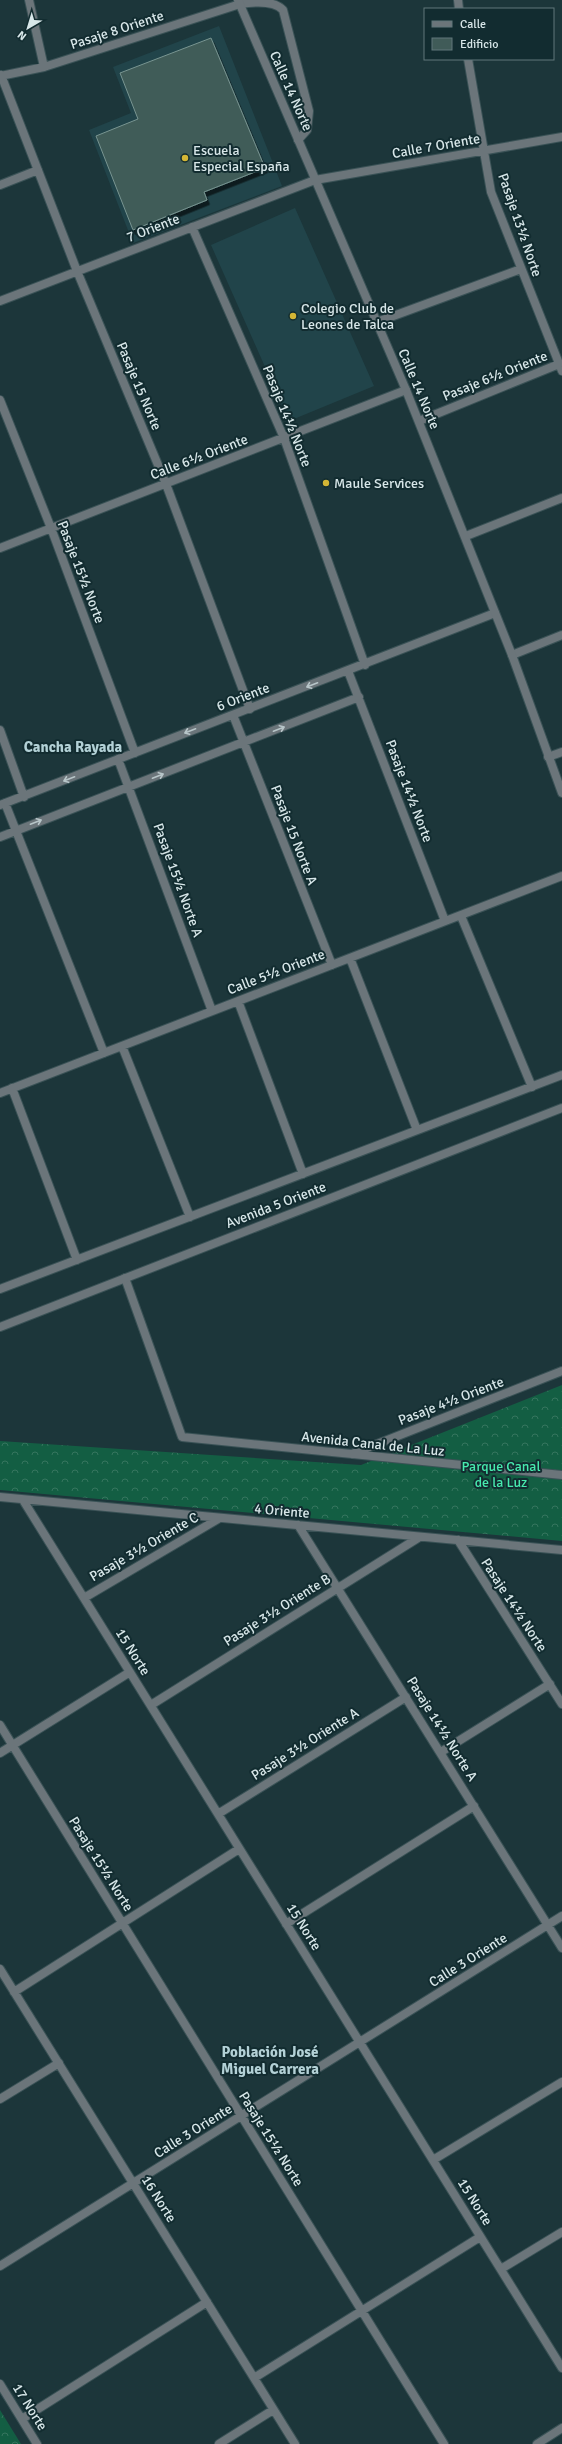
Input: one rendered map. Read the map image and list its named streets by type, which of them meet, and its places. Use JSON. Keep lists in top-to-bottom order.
{
  "streets": {
    "street": [
      "Pasaje 8 Oriente",
      "Calle 14 Norte",
      "Calle 7 Oriente",
      "Pasaje 13½ Norte",
      "7 Oriente",
      "Pasaje 6½ Oriente",
      "Pasaje 15 Norte",
      "Pasaje 14½ Norte",
      "Calle 6½ Oriente",
      "Pasaje 15½ Norte",
      "6 Oriente",
      "Pasaje 15 Norte A",
      "Pasaje 15½ Norte A",
      "Calle 5½ Oriente",
      "Avenida 5 Oriente",
      "Pasaje 4½ Oriente",
      "Avenida Canal de La Luz",
      "4 Oriente",
      "Pasaje 3½ Oriente C",
      "Pasaje 3½ Oriente B",
      "15 Norte",
      "Pasaje 14½ Norte A",
      "Pasaje 3½ Oriente A",
      "Calle 3 Oriente",
      "16 Norte",
      "17 Norte"
    ]
  },
  "crossings": [
    ["Pasaje 8 Oriente", "Calle 14 Norte"],
    ["Pasaje 8 Oriente", "Pasaje 15 Norte"],
    ["Calle 14 Norte", "Calle 7 Oriente"],
    ["Calle 14 Norte", "7 Oriente"],
    ["Calle 14 Norte", "Pasaje 6½ Oriente"],
    ["Calle 14 Norte", "Calle 6½ Oriente"],
    ["Calle 14 Norte", "6 Oriente"],
    ["Calle 7 Oriente", "Pasaje 13½ Norte"],
    ["Calle 7 Oriente", "7 Oriente"],
    ["Pasaje 13½ Norte", "Pasaje 6½ Oriente"],
    ["7 Oriente", "Pasaje 15 Norte"],
    ["7 Oriente", "Pasaje 14½ Norte"],
    ["Pasaje 15 Norte", "Calle 6½ Oriente"],
    ["Pasaje 15 Norte", "6 Oriente"],
    ["Pasaje 14½ Norte", "Calle 6½ Oriente"],
    ["Pasaje 14½ Norte", "6 Oriente"],
    ["Pasaje 14½ Norte", "Calle 5½ Oriente"],
    ["Pasaje 14½ Norte", "4 Oriente"],
    ["Calle 6½ Oriente", "Pasaje 15½ Norte"],
    ["Pasaje 15½ Norte", "6 Oriente"],
    ["Pasaje 15½ Norte", "Calle 3 Oriente"],
    ["6 Oriente", "Pasaje 15 Norte A"],
    ["6 Oriente", "Pasaje 15½ Norte A"],
    ["Pasaje 15 Norte A", "Calle 5½ Oriente"],
    ["Pasaje 15½ Norte A", "Calle 5½ Oriente"],
    ["Avenida 5 Oriente", "Avenida Canal de La Luz"],
    ["Pasaje 4½ Oriente", "Avenida Canal de La Luz"],
    ["4 Oriente", "Pasaje 3½ Oriente C"],
    ["4 Oriente", "Pasaje 3½ Oriente B"],
    ["4 Oriente", "15 Norte"],
    ["4 Oriente", "Pasaje 14½ Norte A"],
    ["Pasaje 3½ Oriente C", "15 Norte"],
    ["Pasaje 3½ Oriente B", "15 Norte"],
    ["Pasaje 3½ Oriente B", "Pasaje 14½ Norte A"],
    ["15 Norte", "Pasaje 3½ Oriente A"],
    ["15 Norte", "Calle 3 Oriente"],
    ["Pasaje 14½ Norte A", "Pasaje 3½ Oriente A"],
    ["Pasaje 14½ Norte A", "Calle 3 Oriente"],
    ["Calle 3 Oriente", "16 Norte"]
  ],
  "districts": ["Cancha Rayada", "Población José Miguel Carrera"],
  "parks": ["Parque Canal de la Luz"],
  "places": ["Escuela Especial España", "Colegio Club de Leones de Talca", "Maule Services"],
  "legend": ["Calle", "Edificio"],
  "north": "bottom left"
}
